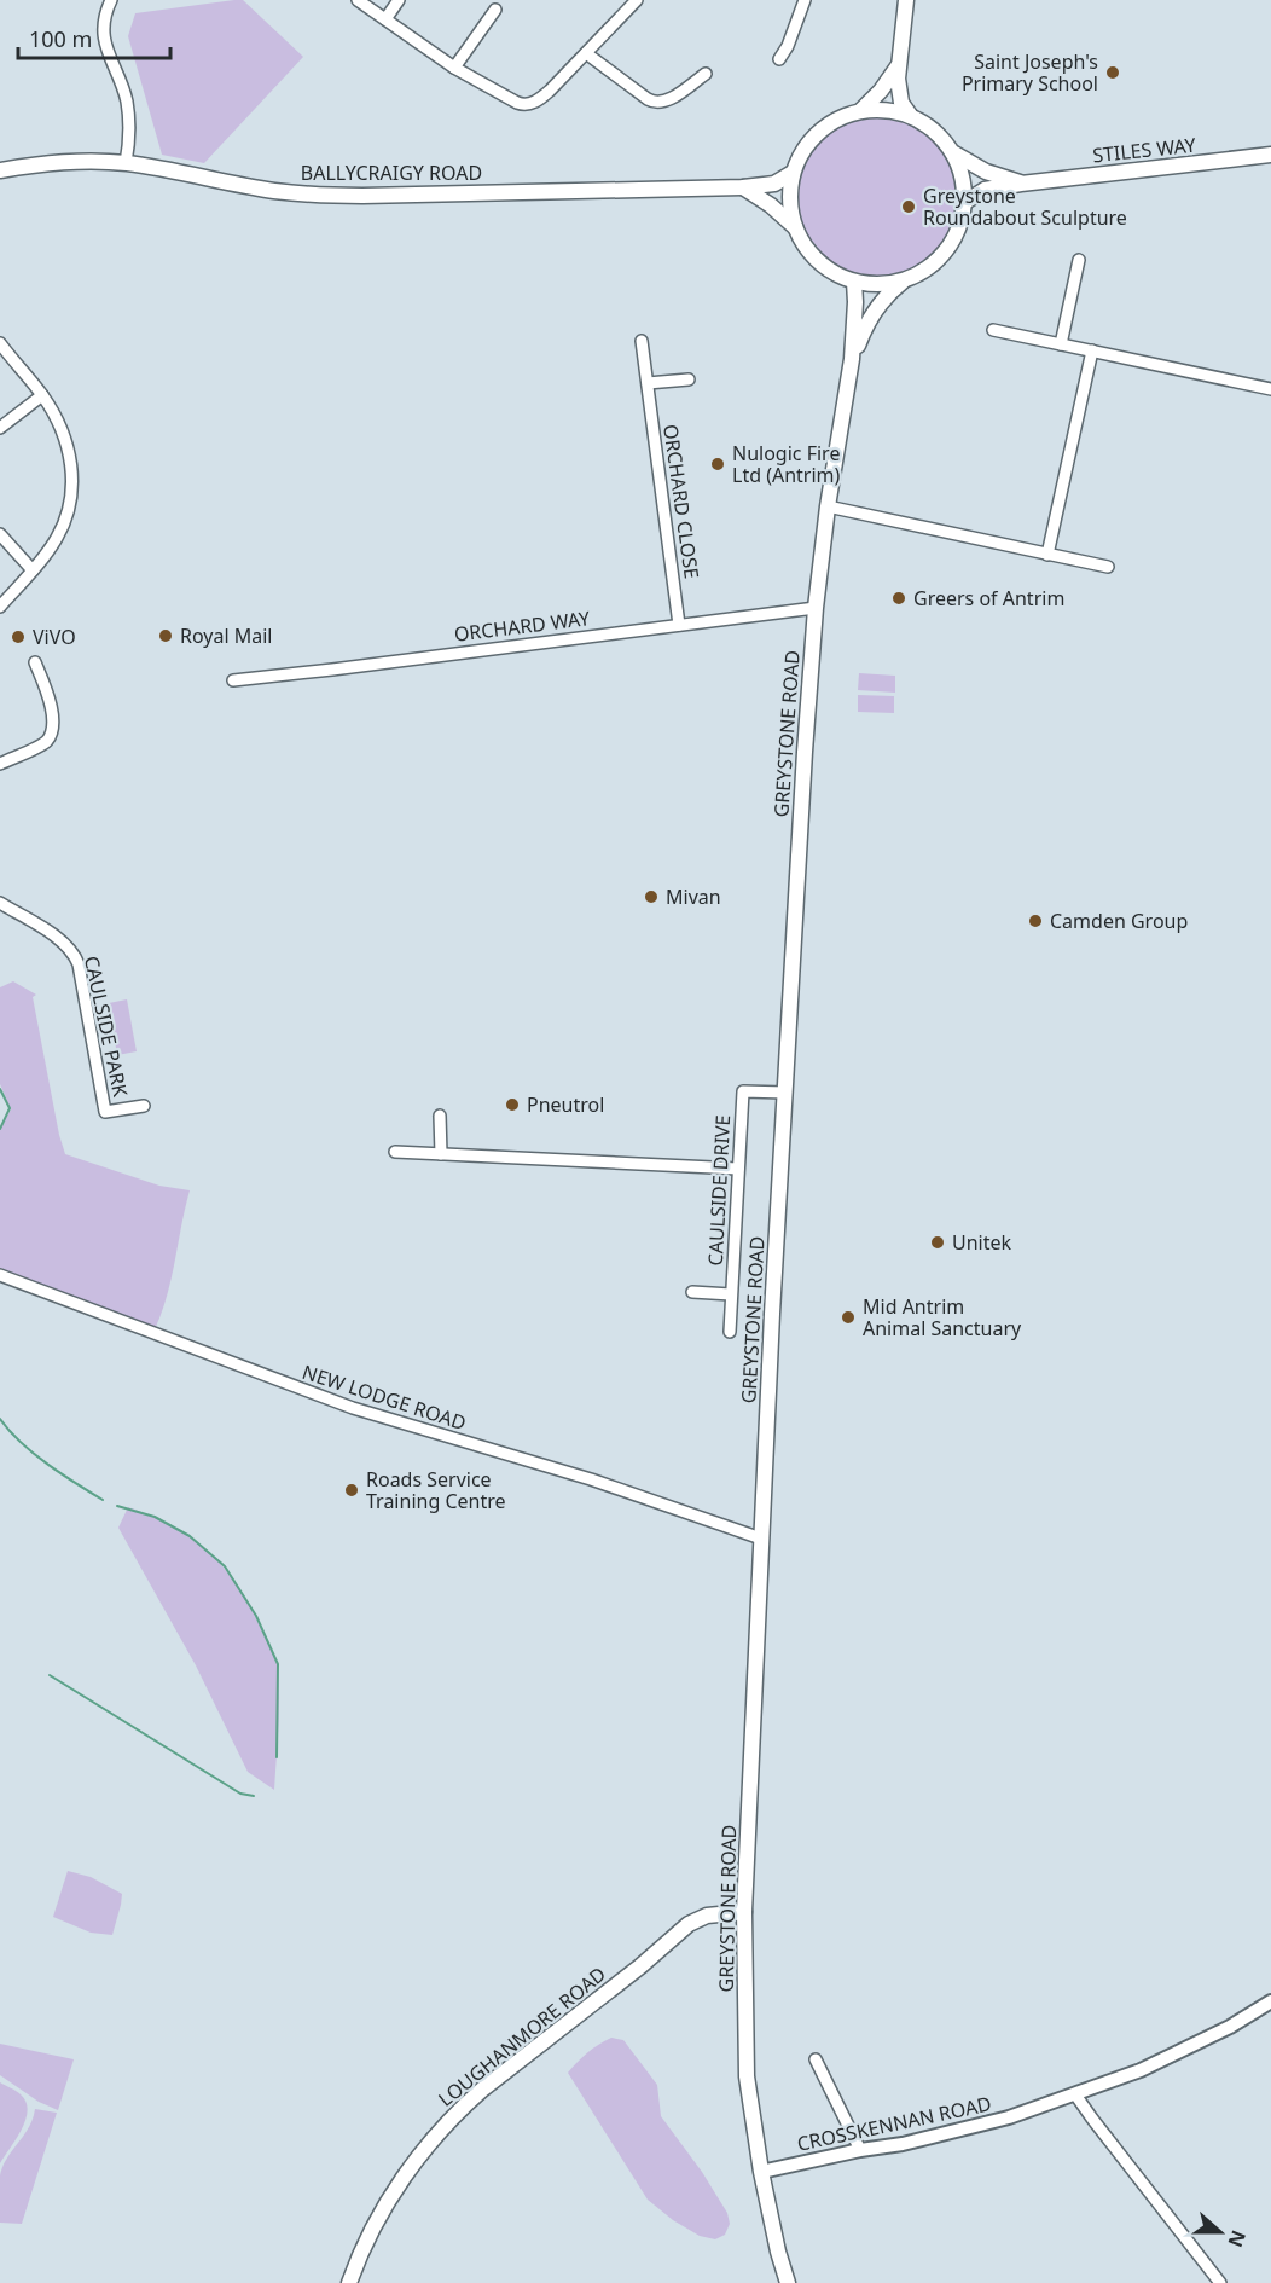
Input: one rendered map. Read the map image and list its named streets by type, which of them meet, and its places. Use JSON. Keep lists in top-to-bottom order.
{
  "streets": {
    "main road": [
      "STILES WAY",
      "BALLYCRAIGY ROAD",
      "GREYSTONE ROAD",
      "LOUGHANMORE ROAD"
    ],
    "street": [
      "ORCHARD CLOSE",
      "ORCHARD WAY",
      "CAULSIDE PARK",
      "CAULSIDE DRIVE",
      "NEW LODGE ROAD",
      "CROSSKENNAN ROAD"
    ]
  },
  "crossings": [
    ["STILES WAY", "BALLYCRAIGY ROAD"],
    ["STILES WAY", "GREYSTONE ROAD"],
    ["BALLYCRAIGY ROAD", "GREYSTONE ROAD"],
    ["ORCHARD CLOSE", "ORCHARD WAY"],
    ["ORCHARD WAY", "GREYSTONE ROAD"],
    ["GREYSTONE ROAD", "CAULSIDE DRIVE"],
    ["GREYSTONE ROAD", "NEW LODGE ROAD"],
    ["GREYSTONE ROAD", "LOUGHANMORE ROAD"],
    ["GREYSTONE ROAD", "CROSSKENNAN ROAD"]
  ],
  "places": [
    "Saint Joseph's Primary School",
    "Greystone Roundabout Sculpture",
    "Nulogic Fire Ltd (Antrim)",
    "Greers of Antrim",
    "Royal Mail",
    "ViVO",
    "Mivan",
    "Camden Group",
    "Pneutrol",
    "Unitek",
    "Mid Antrim Animal Sanctuary",
    "Roads Service Training Centre"
  ],
  "scale_bar": "100 m",
  "north": "right"
}
